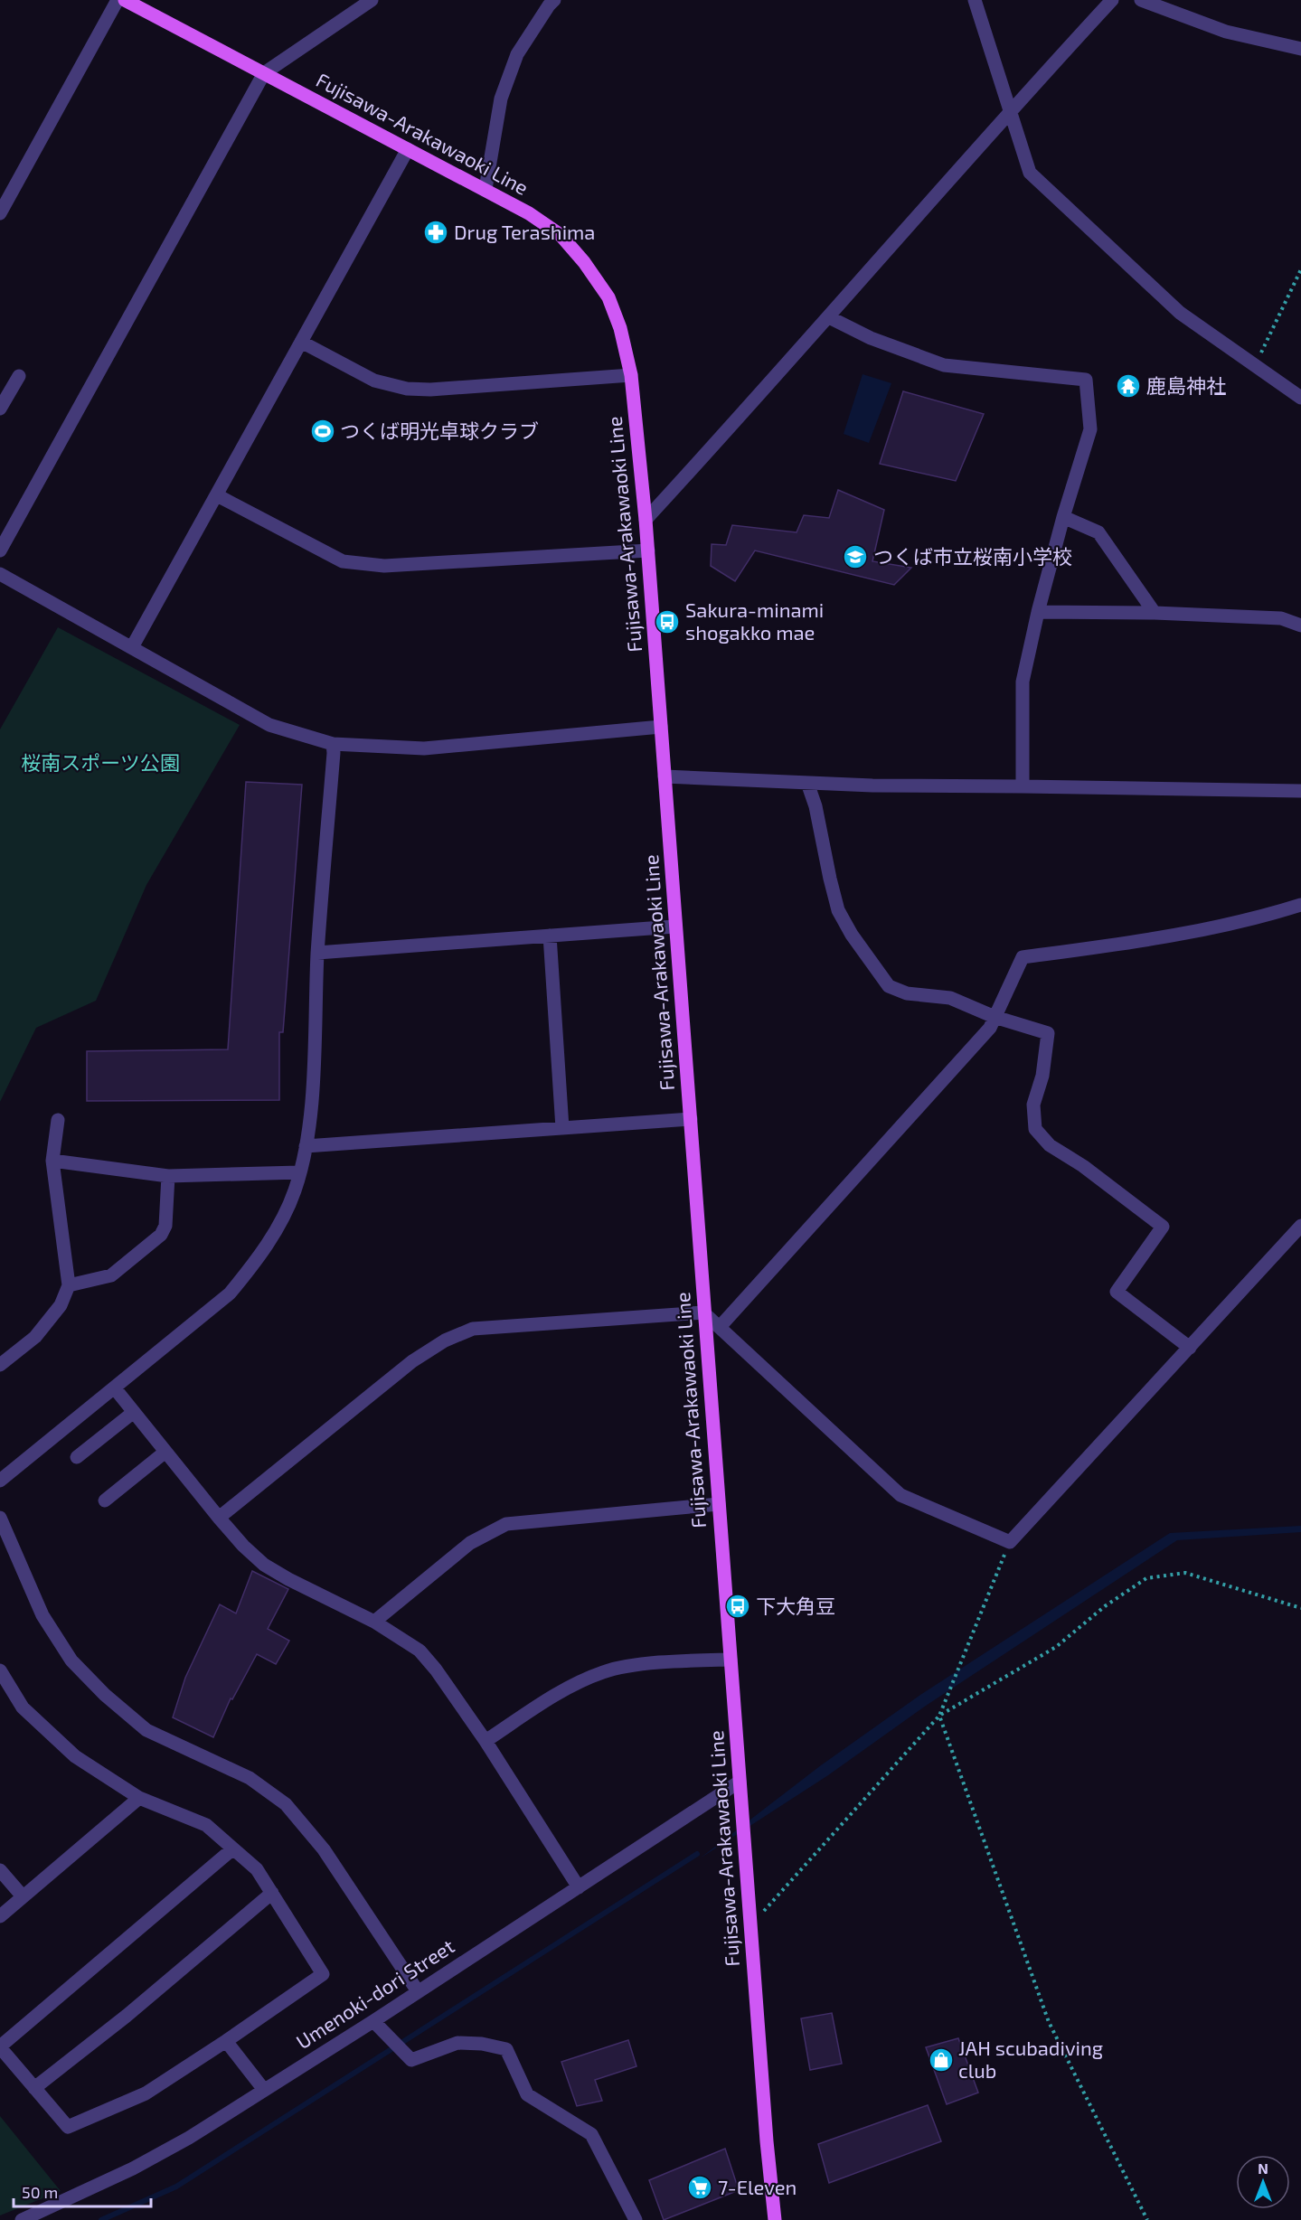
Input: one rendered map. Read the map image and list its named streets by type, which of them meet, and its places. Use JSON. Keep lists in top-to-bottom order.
{
  "streets": {
    "main road": ["Fujisawa-Arakawaoki Line"],
    "street": ["Umenoki-dori Street"]
  },
  "crossings": [
    ["Fujisawa-Arakawaoki Line", "Umenoki-dori Street"]
  ],
  "parks": ["桜南スポーツ公園"],
  "places": {
    "pharmacy": ["Drug Terashima"],
    "temple": ["鹿島神社"],
    "sports": ["つくば明光卓球クラブ"],
    "school or university": ["つくば市立桜南小学校"],
    "bus stop": ["Sakura-minami shogakko mae", "下大角豆"],
    "shop": ["JAH scubadiving club"],
    "supermarket": ["7-Eleven"]
  },
  "scale_bar": "50 m",
  "north": "top"
}
